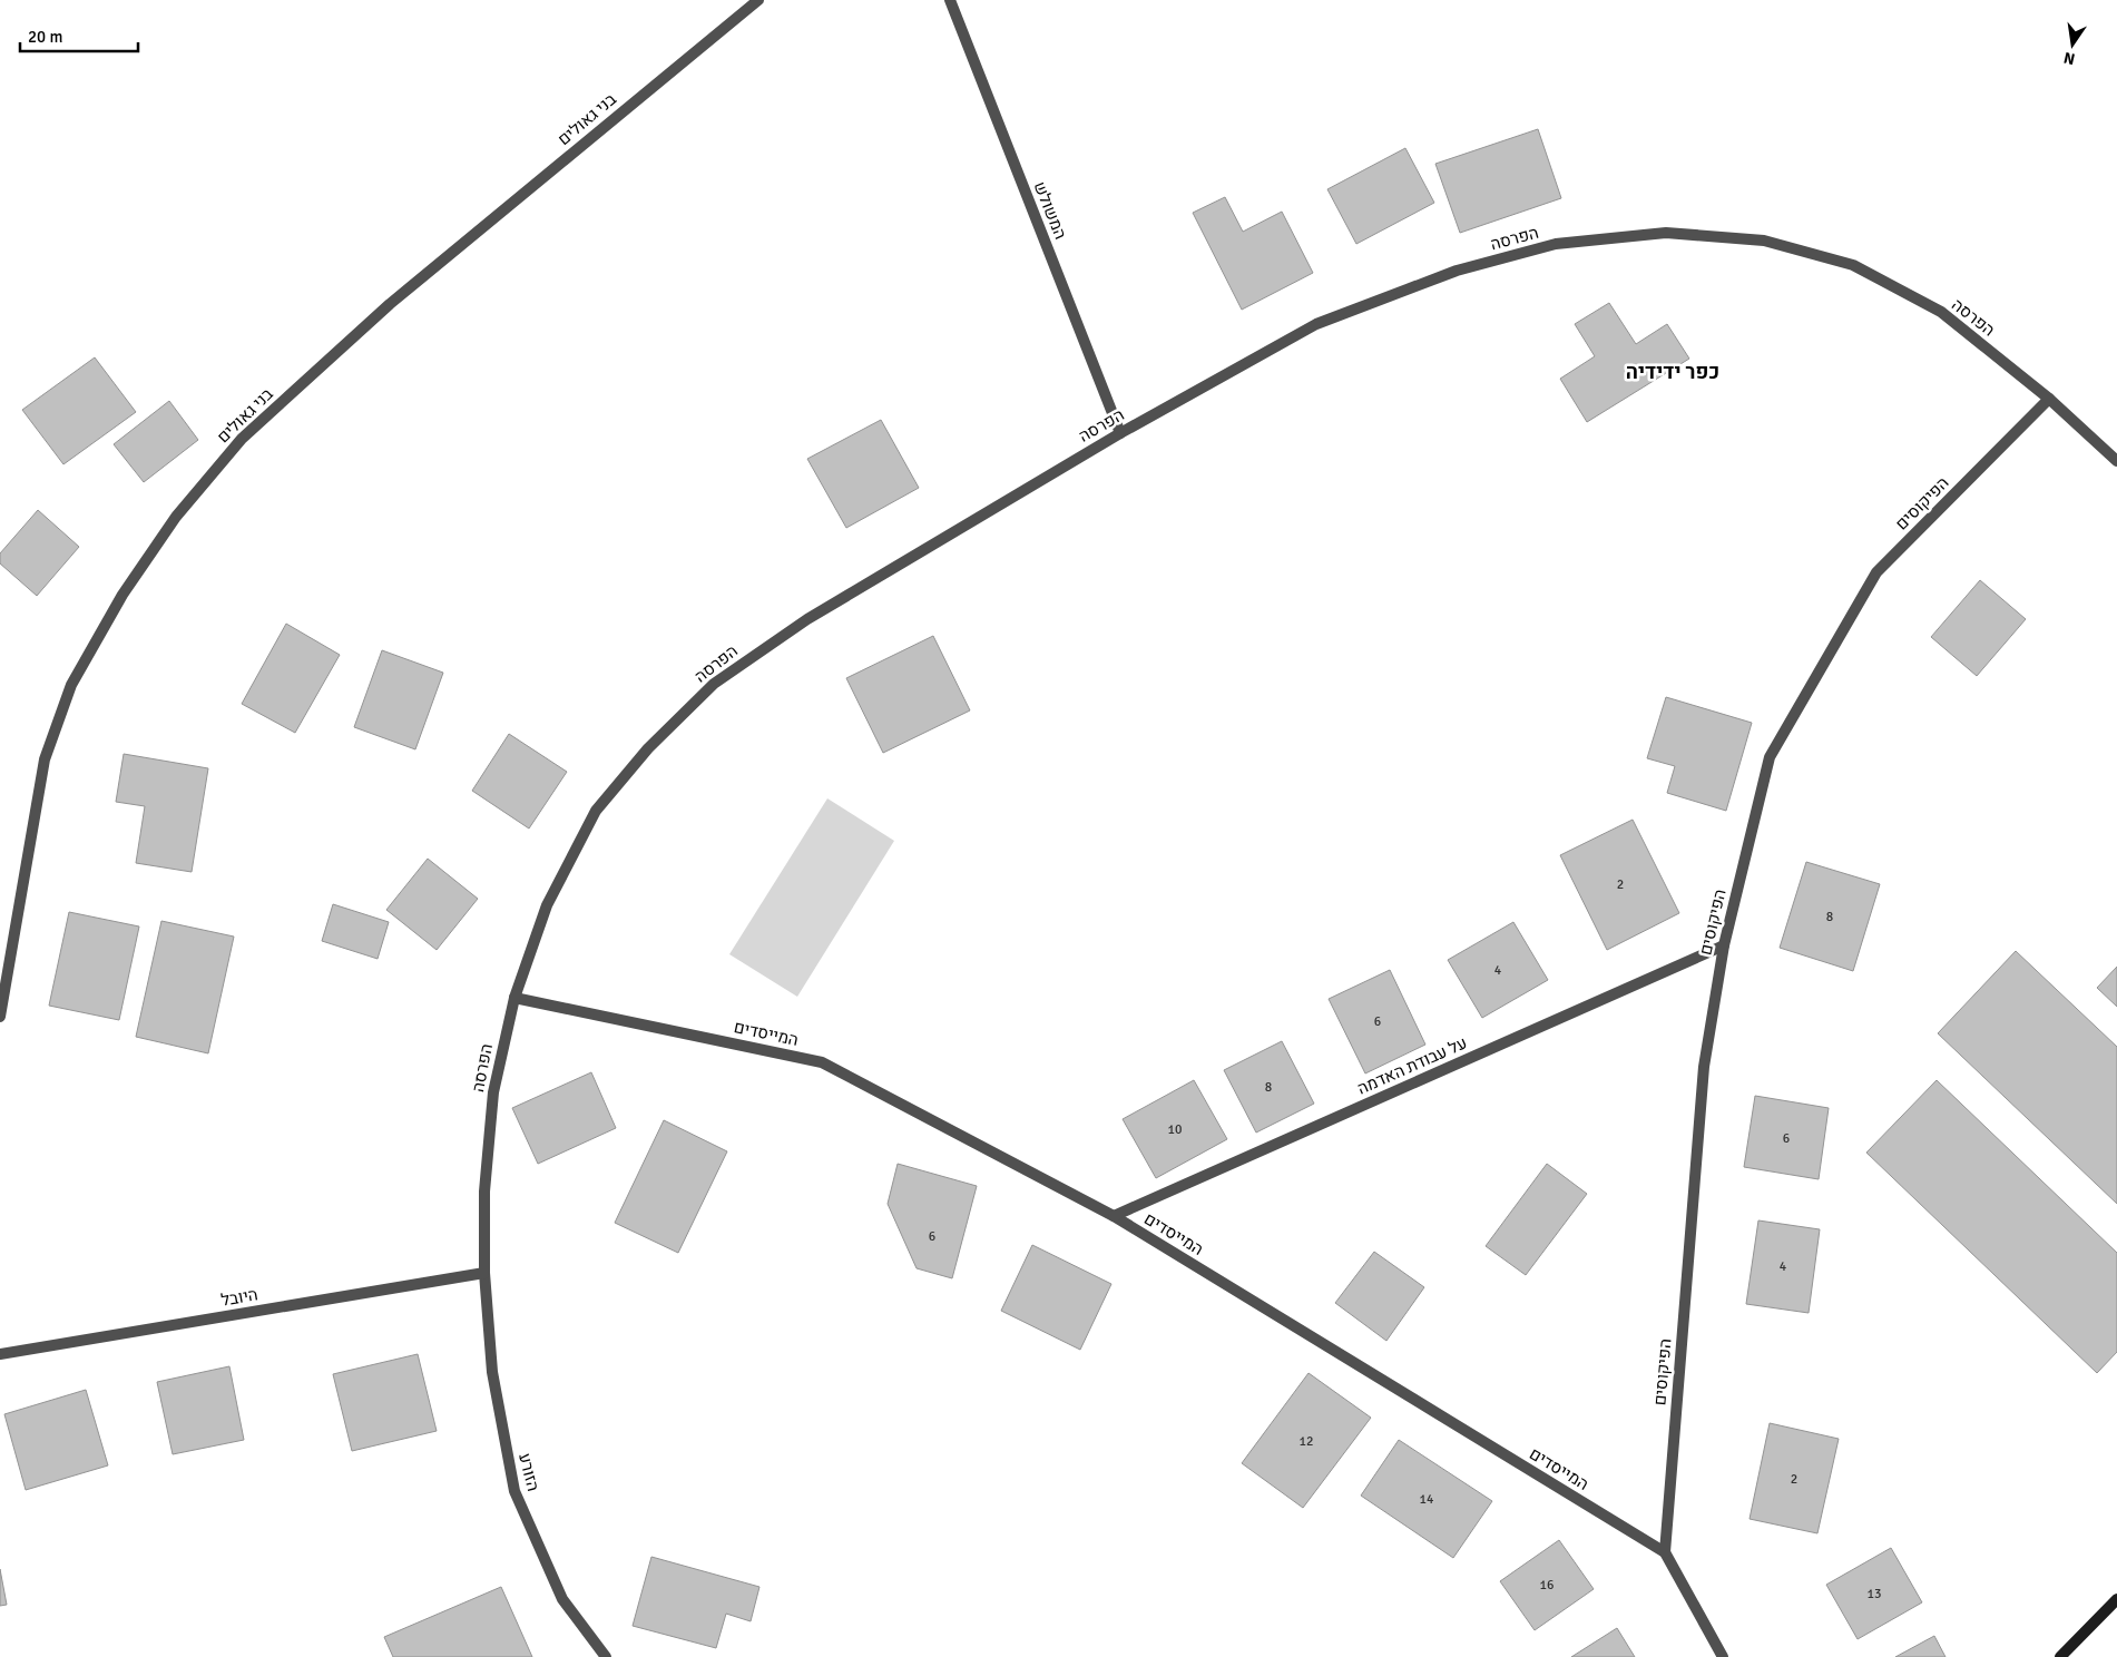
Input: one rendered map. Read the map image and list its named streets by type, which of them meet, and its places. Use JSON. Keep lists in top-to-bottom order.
{
  "streets": {
    "street": [
      "בני גאולים",
      "המשולש",
      "הפרסה",
      "הפיקוסים",
      "המייסדים",
      "על עבודת האדמה",
      "היובל",
      "הזורע"
    ]
  },
  "crossings": [
    ["המשולש", "הפרסה"],
    ["הפרסה", "הפיקוסים"],
    ["הפרסה", "המייסדים"],
    ["הפרסה", "היובל"],
    ["הפרסה", "הזורע"],
    ["הפיקוסים", "המייסדים"],
    ["הפיקוסים", "על עבודת האדמה"],
    ["המייסדים", "על עבודת האדמה"],
    ["היובל", "הזורע"]
  ],
  "districts": ["כפר ידידיה"],
  "house_numbers": [
    "2",
    "8",
    "4",
    "6",
    "8",
    "10",
    "6",
    "6",
    "4",
    "12",
    "2",
    "14",
    "16",
    "13"
  ],
  "scale_bar": "20 m",
  "north": "bottom"
}
